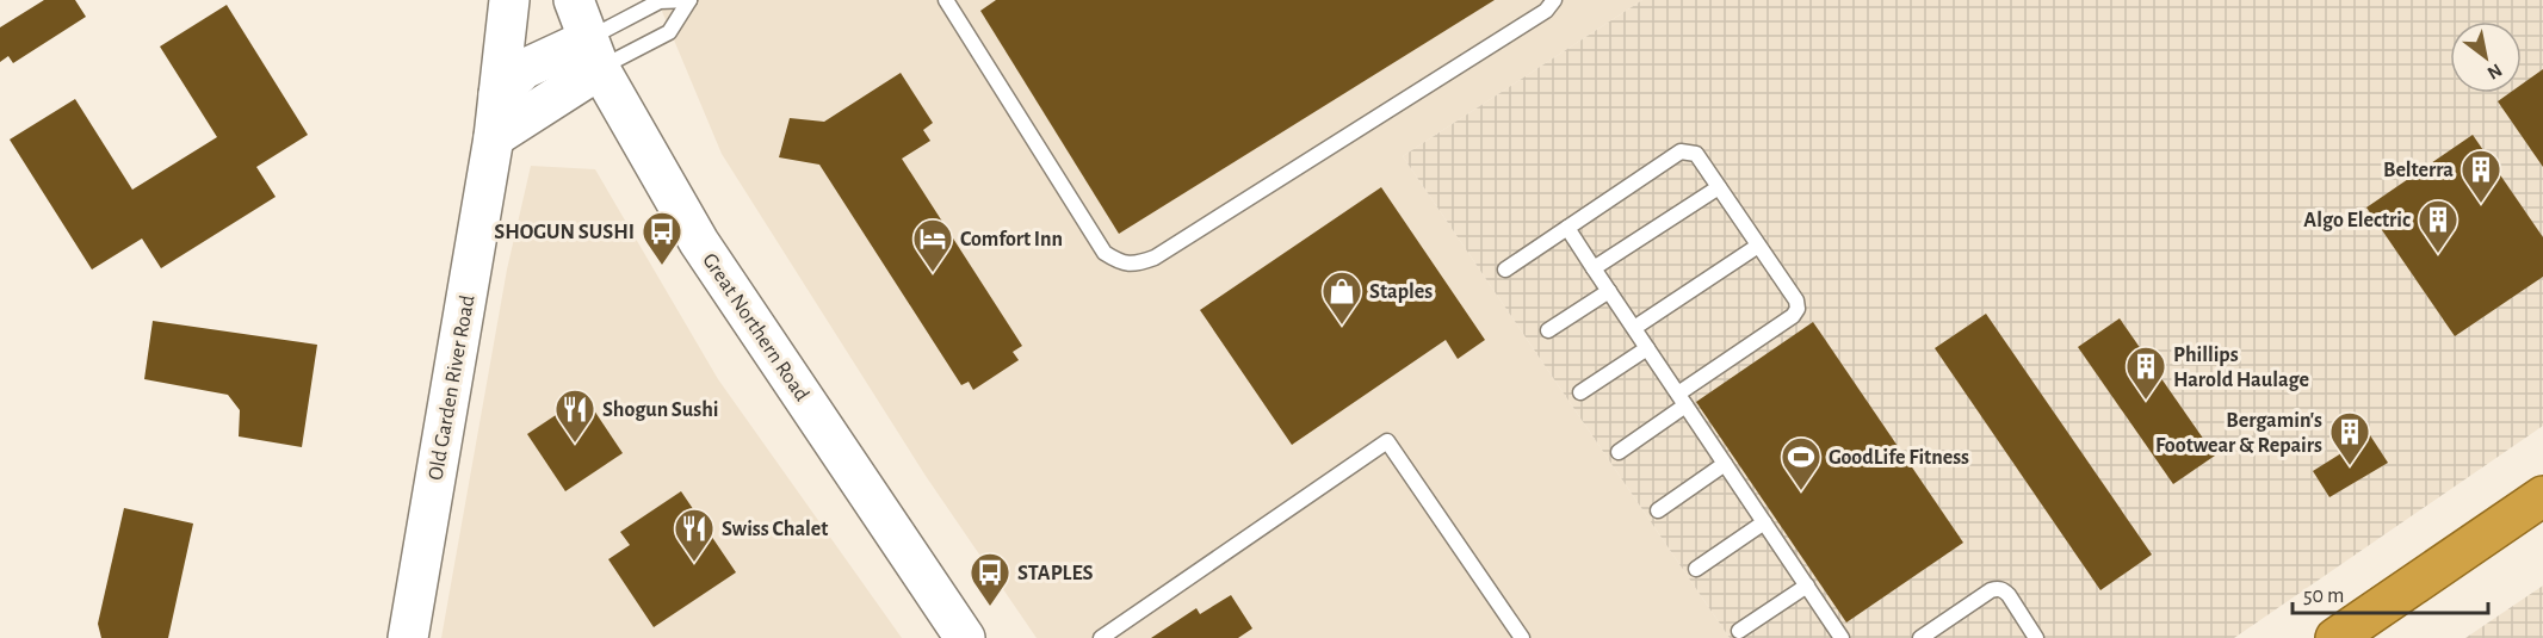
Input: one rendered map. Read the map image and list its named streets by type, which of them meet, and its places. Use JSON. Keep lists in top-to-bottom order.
{
  "streets": {
    "main road": ["Great Northern Road", "Old Garden River Road"]
  },
  "places": {
    "building": [
      "Belterra",
      "Algo Electric",
      "Phillips Harold Haulage",
      "Bergamin's Footwear & Repairs"
    ],
    "bus stop": ["SHOGUN SUSHI", "STAPLES"],
    "hotel": ["Comfort Inn"],
    "shop": ["Staples"],
    "restaurant": ["Shogun Sushi", "Swiss Chalet"],
    "sports": ["GoodLife Fitness"]
  },
  "scale_bar": "50 m",
  "north": "bottom right"
}
